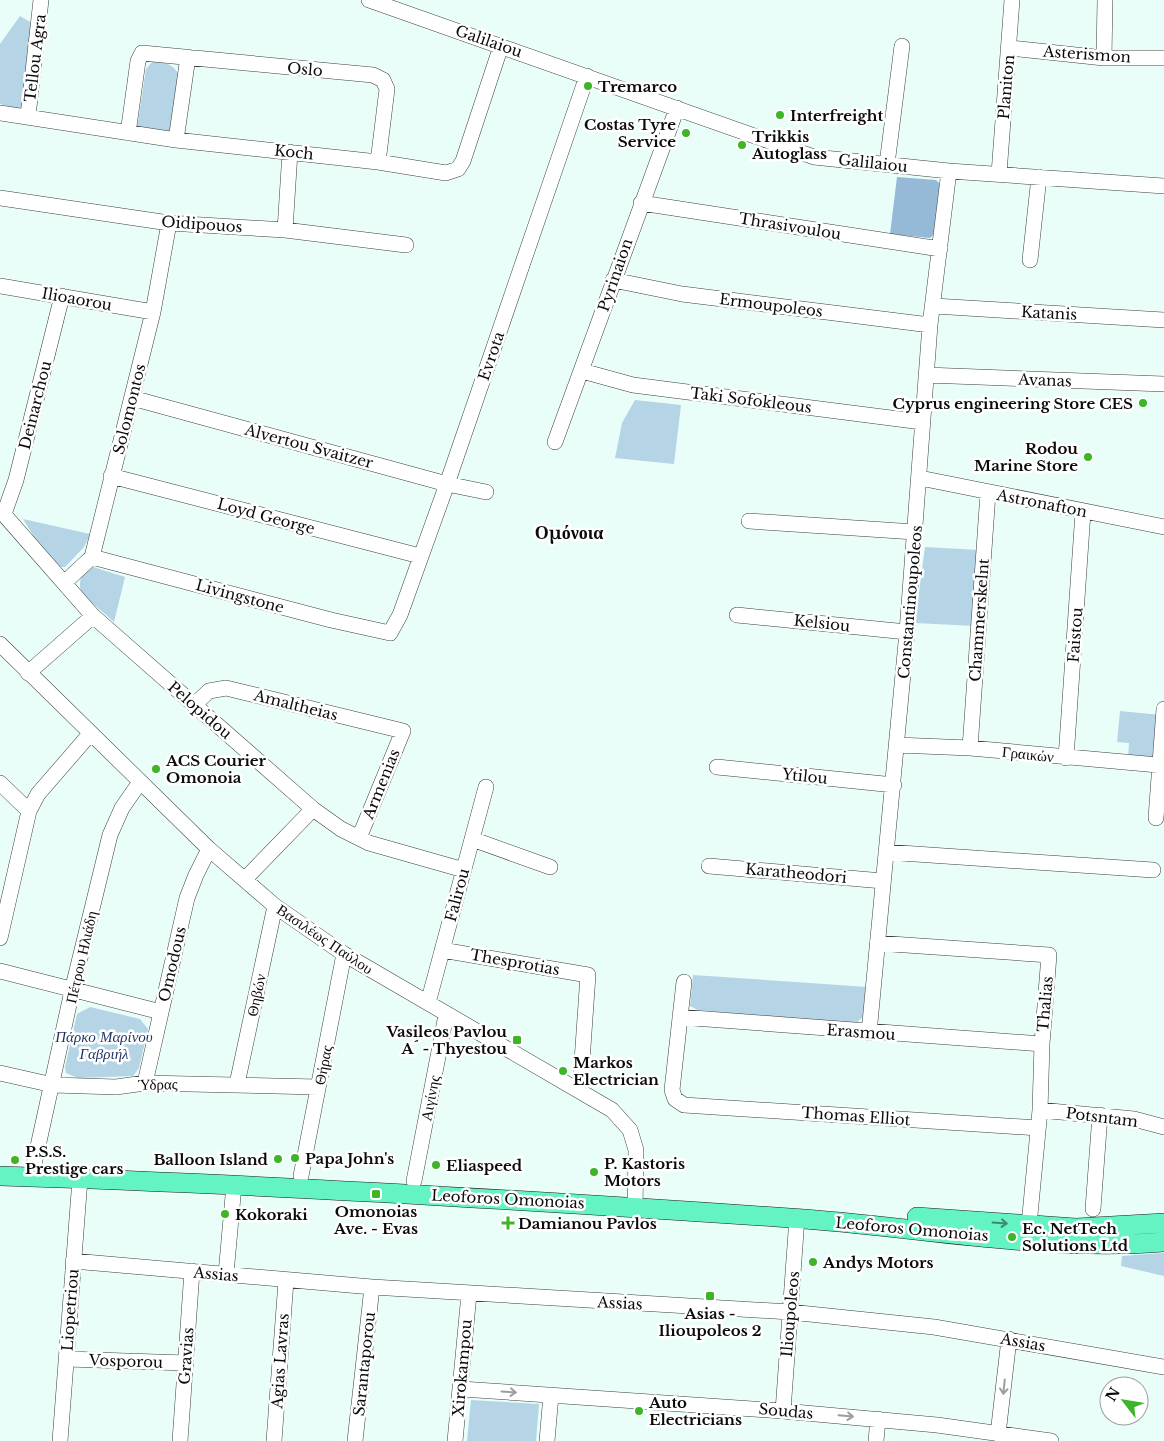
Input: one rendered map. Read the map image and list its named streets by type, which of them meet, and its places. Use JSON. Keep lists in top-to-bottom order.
{
  "streets": {
    "main road": ["Leoforos Omonoias"],
    "street": [
      "Galilaiou",
      "Asterismon",
      "Tellou Agra",
      "Oslo",
      "Planiton",
      "Koch",
      "Oidipouos",
      "Thrasivoulou",
      "Pyrinaion",
      "Ilioaorou",
      "Ermoupoleos",
      "Katanis",
      "Evrota",
      "Avanas",
      "Taki Sofokleous",
      "Deinarchou",
      "Solomontos",
      "Alvertou Svaitzer",
      "Astronafton",
      "Loyd George",
      "Livingstone",
      "Constantinoupoleos",
      "Chammerskelnt",
      "Kelsiou",
      "Faistou",
      "Amaltheias",
      "Pelopidou",
      "Γραικών",
      "Ytilou",
      "Armenias",
      "Karatheodori",
      "Falirou",
      "Βασιλέως Παύλου",
      "Πέτρου Ηλιάδη",
      "Thesprotias",
      "Omodous",
      "Θηβών",
      "Thalias",
      "Erasmou",
      "Θήρας",
      "Ύδρας",
      "Αιγίνης",
      "Thomas Elliot",
      "Potsntam",
      "Assias",
      "Liopetriou",
      "Ilioupoleos",
      "Gravias",
      "Vosporou",
      "Agias Lavras",
      "Sarantaporou",
      "Xirokampou",
      "Soudas"
    ]
  },
  "crossings": [
    ["Galilaiou", "Planiton"],
    ["Galilaiou", "Koch"],
    ["Galilaiou", "Pyrinaion"],
    ["Galilaiou", "Evrota"],
    ["Galilaiou", "Constantinoupoleos"],
    ["Asterismon", "Planiton"],
    ["Tellou Agra", "Koch"],
    ["Oslo", "Koch"],
    ["Oidipouos", "Solomontos"],
    ["Thrasivoulou", "Pyrinaion"],
    ["Thrasivoulou", "Constantinoupoleos"],
    ["Pyrinaion", "Ermoupoleos"],
    ["Pyrinaion", "Taki Sofokleous"],
    ["Ilioaorou", "Deinarchou"],
    ["Ilioaorou", "Solomontos"],
    ["Ermoupoleos", "Constantinoupoleos"],
    ["Katanis", "Constantinoupoleos"],
    ["Evrota", "Alvertou Svaitzer"],
    ["Evrota", "Loyd George"],
    ["Evrota", "Livingstone"],
    ["Avanas", "Constantinoupoleos"],
    ["Taki Sofokleous", "Constantinoupoleos"],
    ["Deinarchou", "Pelopidou"],
    ["Solomontos", "Alvertou Svaitzer"],
    ["Solomontos", "Loyd George"],
    ["Solomontos", "Livingstone"],
    ["Astronafton", "Constantinoupoleos"],
    ["Astronafton", "Chammerskelnt"],
    ["Astronafton", "Faistou"],
    ["Constantinoupoleos", "Kelsiou"],
    ["Constantinoupoleos", "Γραικών"],
    ["Constantinoupoleos", "Ytilou"],
    ["Constantinoupoleos", "Karatheodori"],
    ["Constantinoupoleos", "Thalias"],
    ["Constantinoupoleos", "Erasmou"],
    ["Chammerskelnt", "Γραικών"],
    ["Faistou", "Γραικών"],
    ["Amaltheias", "Pelopidou"],
    ["Amaltheias", "Armenias"],
    ["Pelopidou", "Armenias"],
    ["Pelopidou", "Falirou"],
    ["Falirou", "Βασιλέως Παύλου"],
    ["Falirou", "Thesprotias"],
    ["Βασιλέως Παύλου", "Πέτρου Ηλιάδη"],
    ["Βασιλέως Παύλου", "Thesprotias"],
    ["Βασιλέως Παύλου", "Omodous"],
    ["Βασιλέως Παύλου", "Θηβών"],
    ["Βασιλέως Παύλου", "Θήρας"],
    ["Βασιλέως Παύλου", "Αιγίνης"],
    ["Βασιλέως Παύλου", "Leoforos Omonoias"],
    ["Πέτρου Ηλιάδη", "Ύδρας"],
    ["Πέτρου Ηλιάδη", "Leoforos Omonoias"],
    ["Omodous", "Ύδρας"],
    ["Θηβών", "Ύδρας"],
    ["Thalias", "Erasmou"],
    ["Thalias", "Thomas Elliot"],
    ["Thalias", "Potsntam"],
    ["Thalias", "Leoforos Omonoias"],
    ["Erasmou", "Thomas Elliot"],
    ["Θήρας", "Ύδρας"],
    ["Θήρας", "Leoforos Omonoias"],
    ["Αιγίνης", "Leoforos Omonoias"],
    ["Leoforos Omonoias", "Liopetriou"],
    ["Leoforos Omonoias", "Ilioupoleos"],
    ["Assias", "Liopetriou"],
    ["Assias", "Ilioupoleos"],
    ["Assias", "Gravias"],
    ["Assias", "Agias Lavras"],
    ["Assias", "Sarantaporou"],
    ["Assias", "Xirokampou"],
    ["Liopetriou", "Vosporou"],
    ["Ilioupoleos", "Soudas"],
    ["Gravias", "Vosporou"],
    ["Xirokampou", "Soudas"]
  ],
  "districts": ["Ομόνοια"],
  "parks": ["Πάρκο Μαρίνου Γαβριήλ"],
  "places": {
    "other": [
      "Tremarco",
      "Interfreight",
      "Costas Tyre Service",
      "Trikkis Autoglass",
      "Cyprus engineering Store CES",
      "Rodou Marine Store",
      "ACS Courier Omonoia",
      "Markos Electrician",
      "Papa John's",
      "Balloon Island",
      "P.S.S. Prestige cars",
      "Eliaspeed",
      "P. Kastoris Motors",
      "Kokoraki",
      "Ec. NetTech Solutions Ltd",
      "Andys Motors",
      "Auto Electricians"
    ],
    "transit": ["Vasileos Pavlou A´ - Thyestou", "Omonoias Ave. - Evas", "Asias - Ilioupoleos 2"],
    "health": ["Damianou Pavlos"]
  },
  "north": "top left"
}
